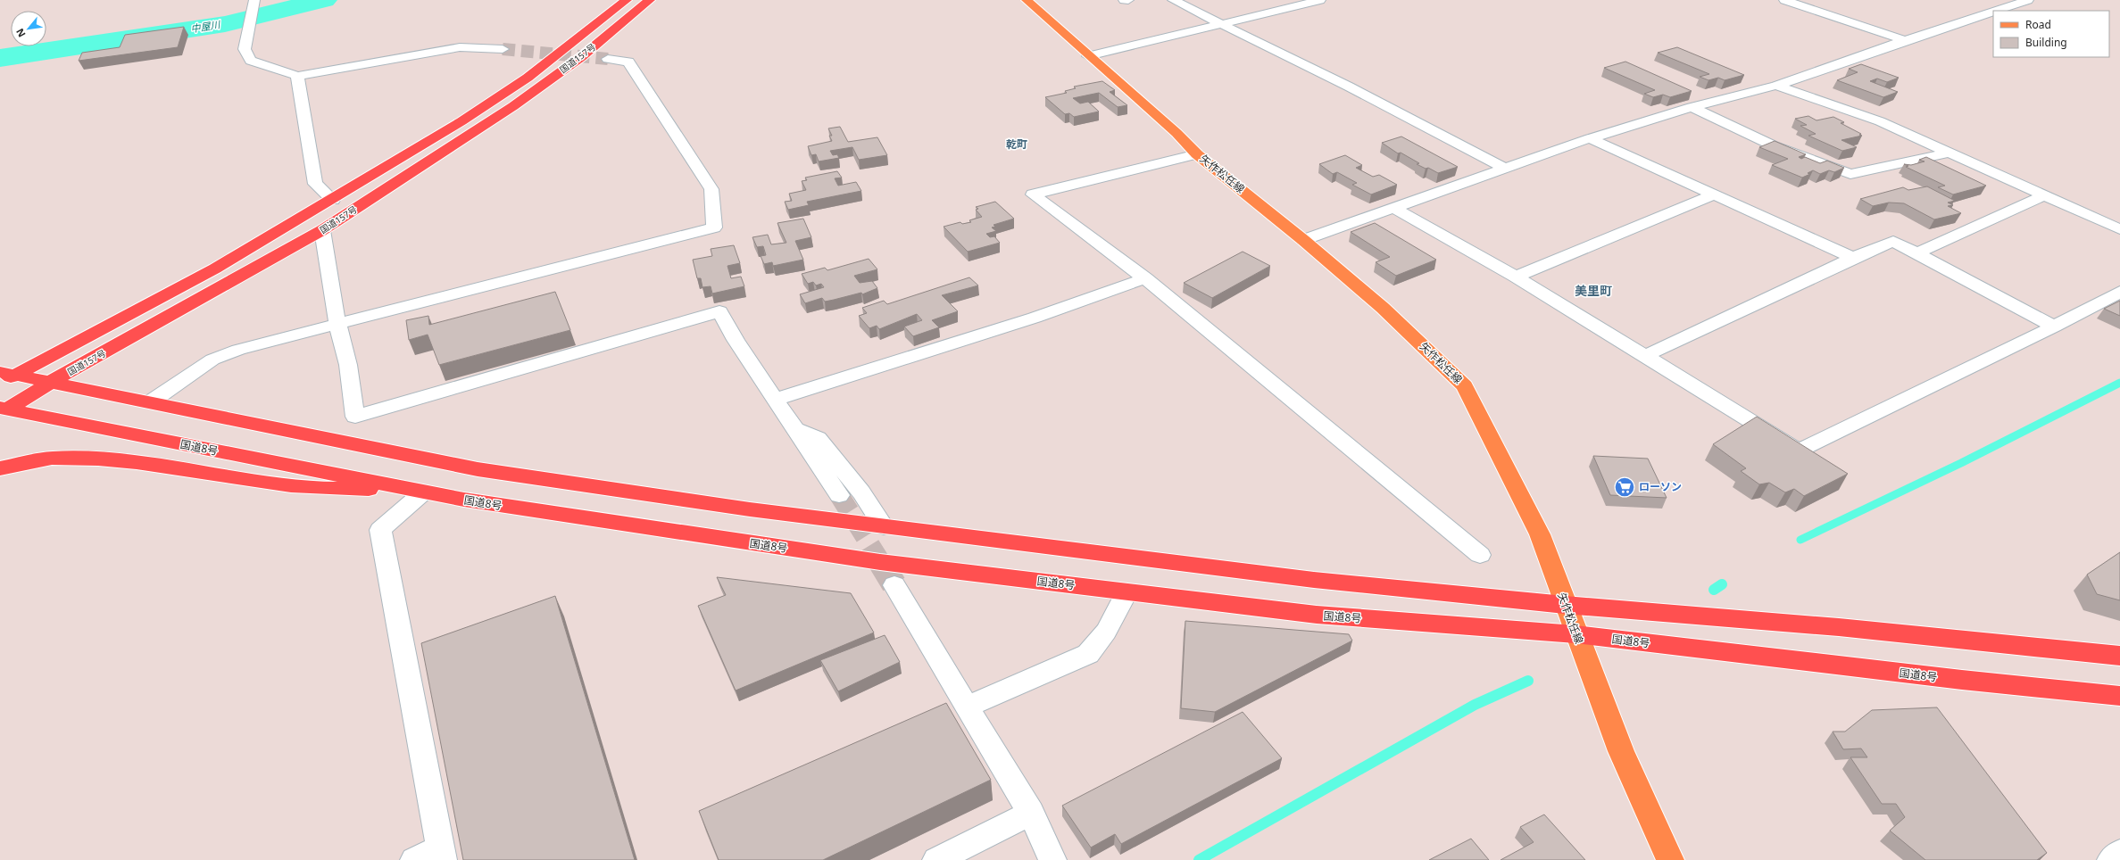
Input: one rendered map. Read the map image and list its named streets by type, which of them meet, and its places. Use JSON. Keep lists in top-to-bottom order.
{
  "streets": {
    "highway": ["国道157号", "国道8号"],
    "main road": ["矢作松任線"]
  },
  "crossings": [
    ["国道157号", "国道8号"],
    ["矢作松任線", "国道8号"]
  ],
  "districts": ["乾町", "美里町"],
  "water": ["中屋川"],
  "places": {
    "supermarket": ["ローソン"]
  },
  "legend": ["Road", "Building"],
  "north": "bottom left"
}
